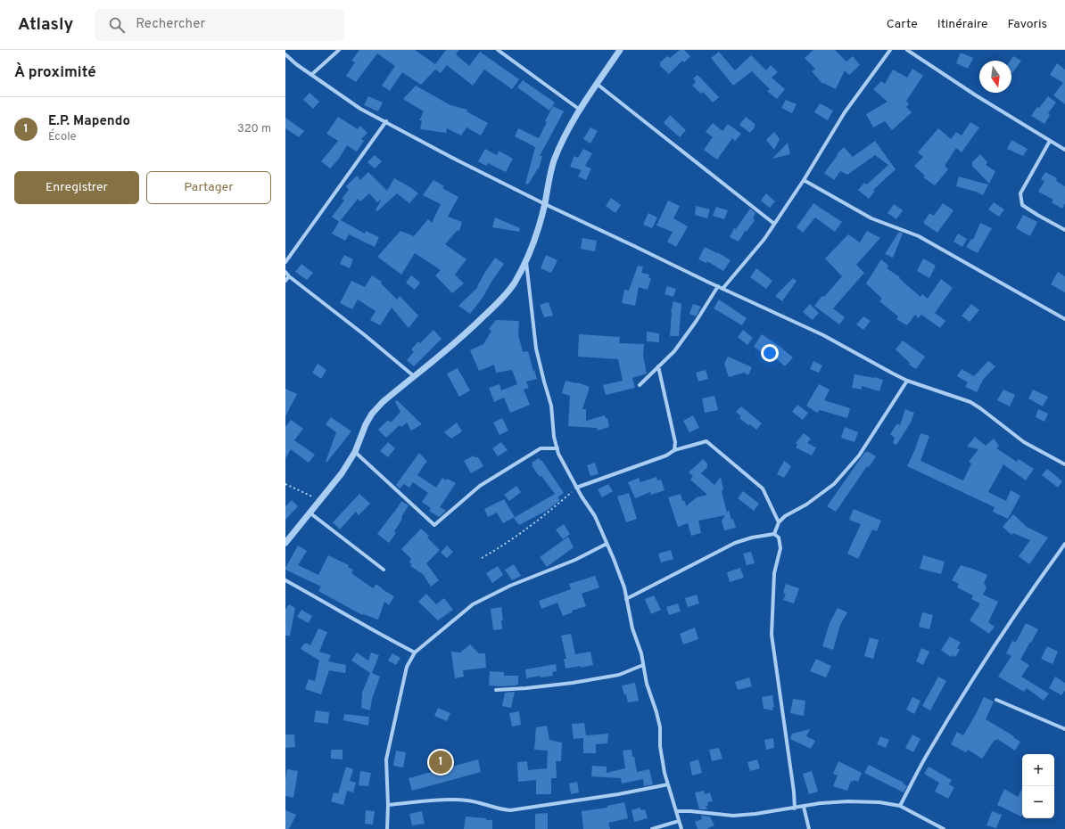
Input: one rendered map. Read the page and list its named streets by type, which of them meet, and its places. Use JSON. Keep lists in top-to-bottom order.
{
  "north": "bottom",
  "page": {
    "header": "Atlasly",
    "search": "Rechercher",
    "nav": ["Carte", "Itinéraire", "Favoris"],
    "heading": "À proximité",
    "list": [
      {
        "mark": "1",
        "name": "E.P. Mapendo",
        "note": "École",
        "value": "320 m"
      }
    ],
    "buttons": ["Enregistrer", "Partager"],
    "pins": "1",
    "map_buttons": ["+", "−"]
  }
}
